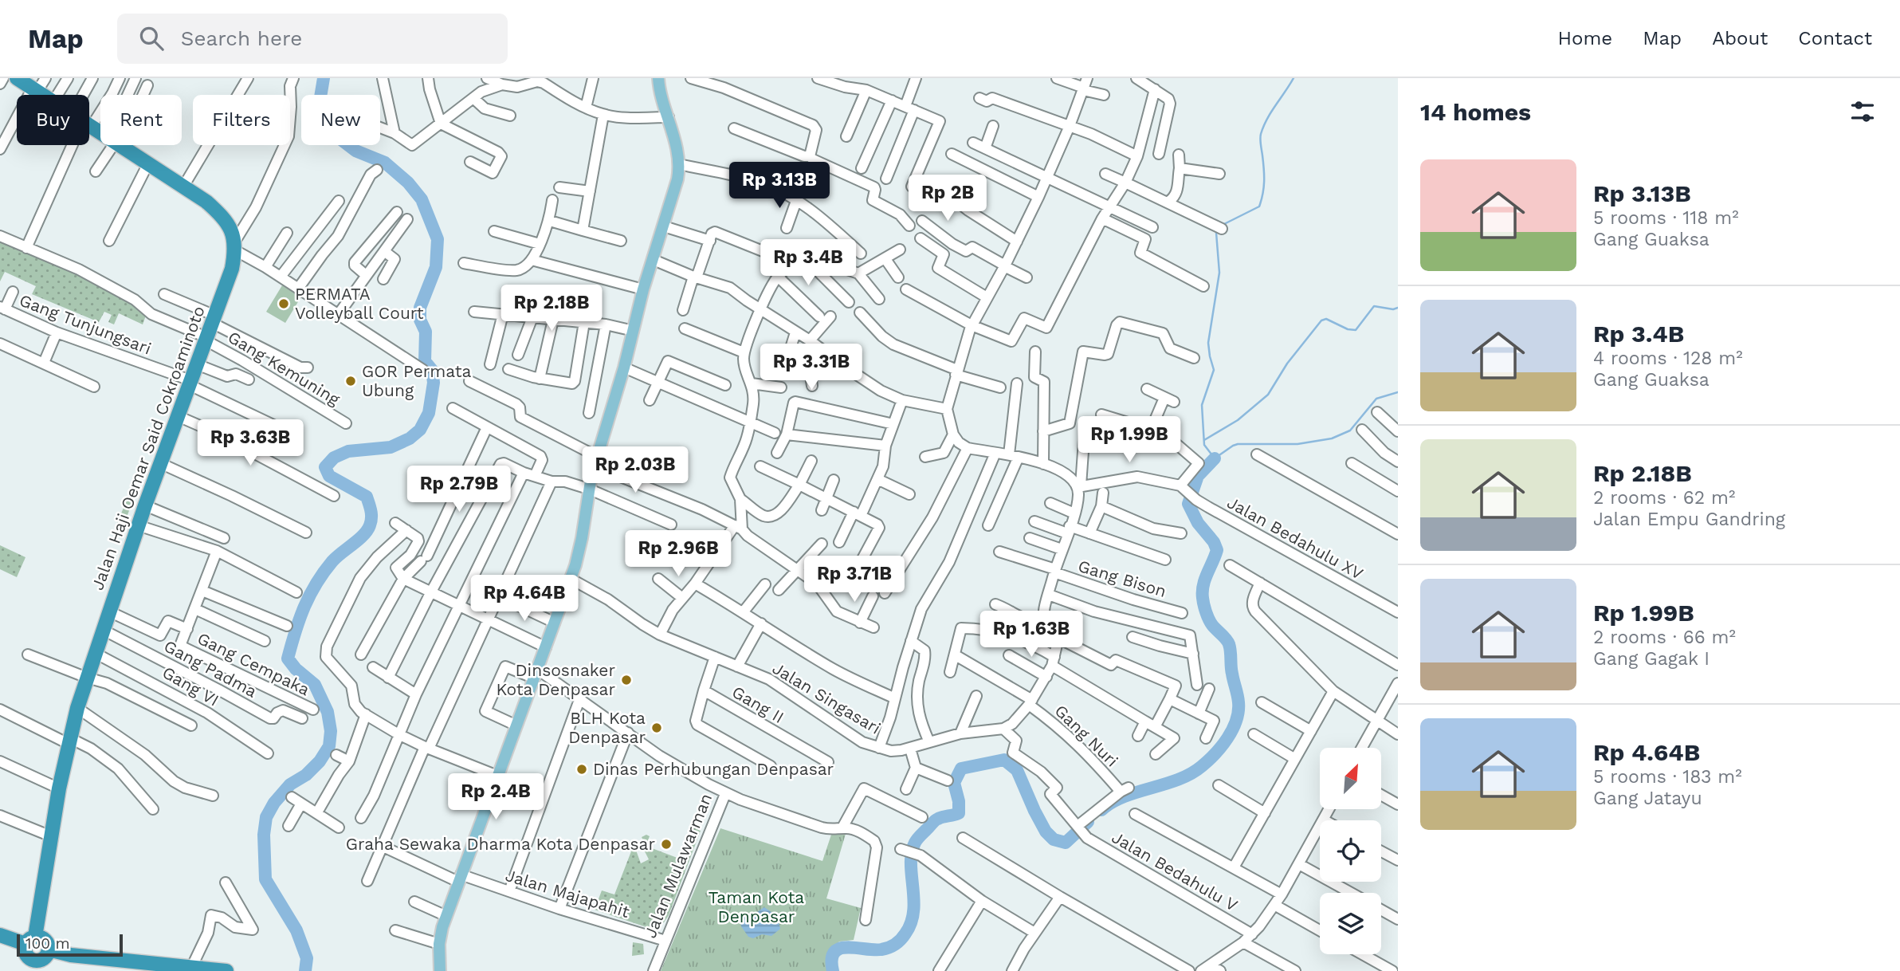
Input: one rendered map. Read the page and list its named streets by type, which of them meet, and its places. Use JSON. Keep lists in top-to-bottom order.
{
  "streets": {
    "highway": ["Jalan Haji Oemar Said Cokroaminoto"],
    "street": [
      "Gang Tunjungsari",
      "Gang Kemuning",
      "Jalan Bedahulu XV",
      "Gang Bison",
      "Gang Cempaka",
      "Gang Padma",
      "Gang VI",
      "Jalan Singasari",
      "Gang II",
      "Gang Nuri",
      "Jalan Mulawarman",
      "Jalan Bedahulu V",
      "Jalan Majapahit"
    ]
  },
  "crossings": [
    ["Gang Tunjungsari", "Jalan Haji Oemar Said Cokroaminoto"],
    ["Gang Kemuning", "Jalan Haji Oemar Said Cokroaminoto"],
    ["Jalan Haji Oemar Said Cokroaminoto", "Gang Cempaka"],
    ["Jalan Haji Oemar Said Cokroaminoto", "Gang Padma"],
    ["Jalan Haji Oemar Said Cokroaminoto", "Gang VI"],
    ["Jalan Singasari", "Jalan Bedahulu V"],
    ["Gang Nuri", "Jalan Bedahulu V"],
    ["Jalan Mulawarman", "Jalan Majapahit"]
  ],
  "parks": ["Taman Kota Denpasar"],
  "places": [
    "PERMATA Volleyball Court",
    "GOR Permata Ubung",
    "Dinsosnaker Kota Denpasar",
    "BLH Kota Denpasar",
    "Dinas Perhubungan Denpasar",
    "Graha Sewaka Dharma Kota Denpasar"
  ],
  "scale_bar": "100 m",
  "north": "top right",
  "page": {
    "header": "Map",
    "search": "Search here",
    "nav": [
      "Home",
      "Map",
      "About",
      "Contact"
    ],
    "heading": "14 homes",
    "chip": [
      "Buy",
      "Rent",
      "Filters",
      "New"
    ],
    "list": [
      {
        "name": "Rp 3.13B",
        "note": "5 rooms · 118 m² · Gang Guaksa"
      },
      {
        "name": "Rp 3.4B",
        "note": "4 rooms · 128 m² · Gang Guaksa"
      },
      {
        "name": "Rp 2.18B",
        "note": "2 rooms · 62 m² · Jalan Empu Gandring"
      },
      {
        "name": "Rp 1.99B",
        "note": "2 rooms · 66 m² · Gang Gagak I"
      },
      {
        "name": "Rp 4.64B",
        "note": "5 rooms · 183 m² · Gang Jatayu"
      }
    ],
    "price": [
      "Rp 3.13B",
      "Rp 2B",
      "Rp 3.4B",
      "Rp 2.18B",
      "Rp 3.31B",
      "Rp 1.99B",
      "Rp 3.63B",
      "Rp 2.03B",
      "Rp 2.79B",
      "Rp 2.96B",
      "Rp 3.71B",
      "Rp 4.64B",
      "Rp 1.63B",
      "Rp 2.4B"
    ],
    "scale": "100 m"
  }
}
